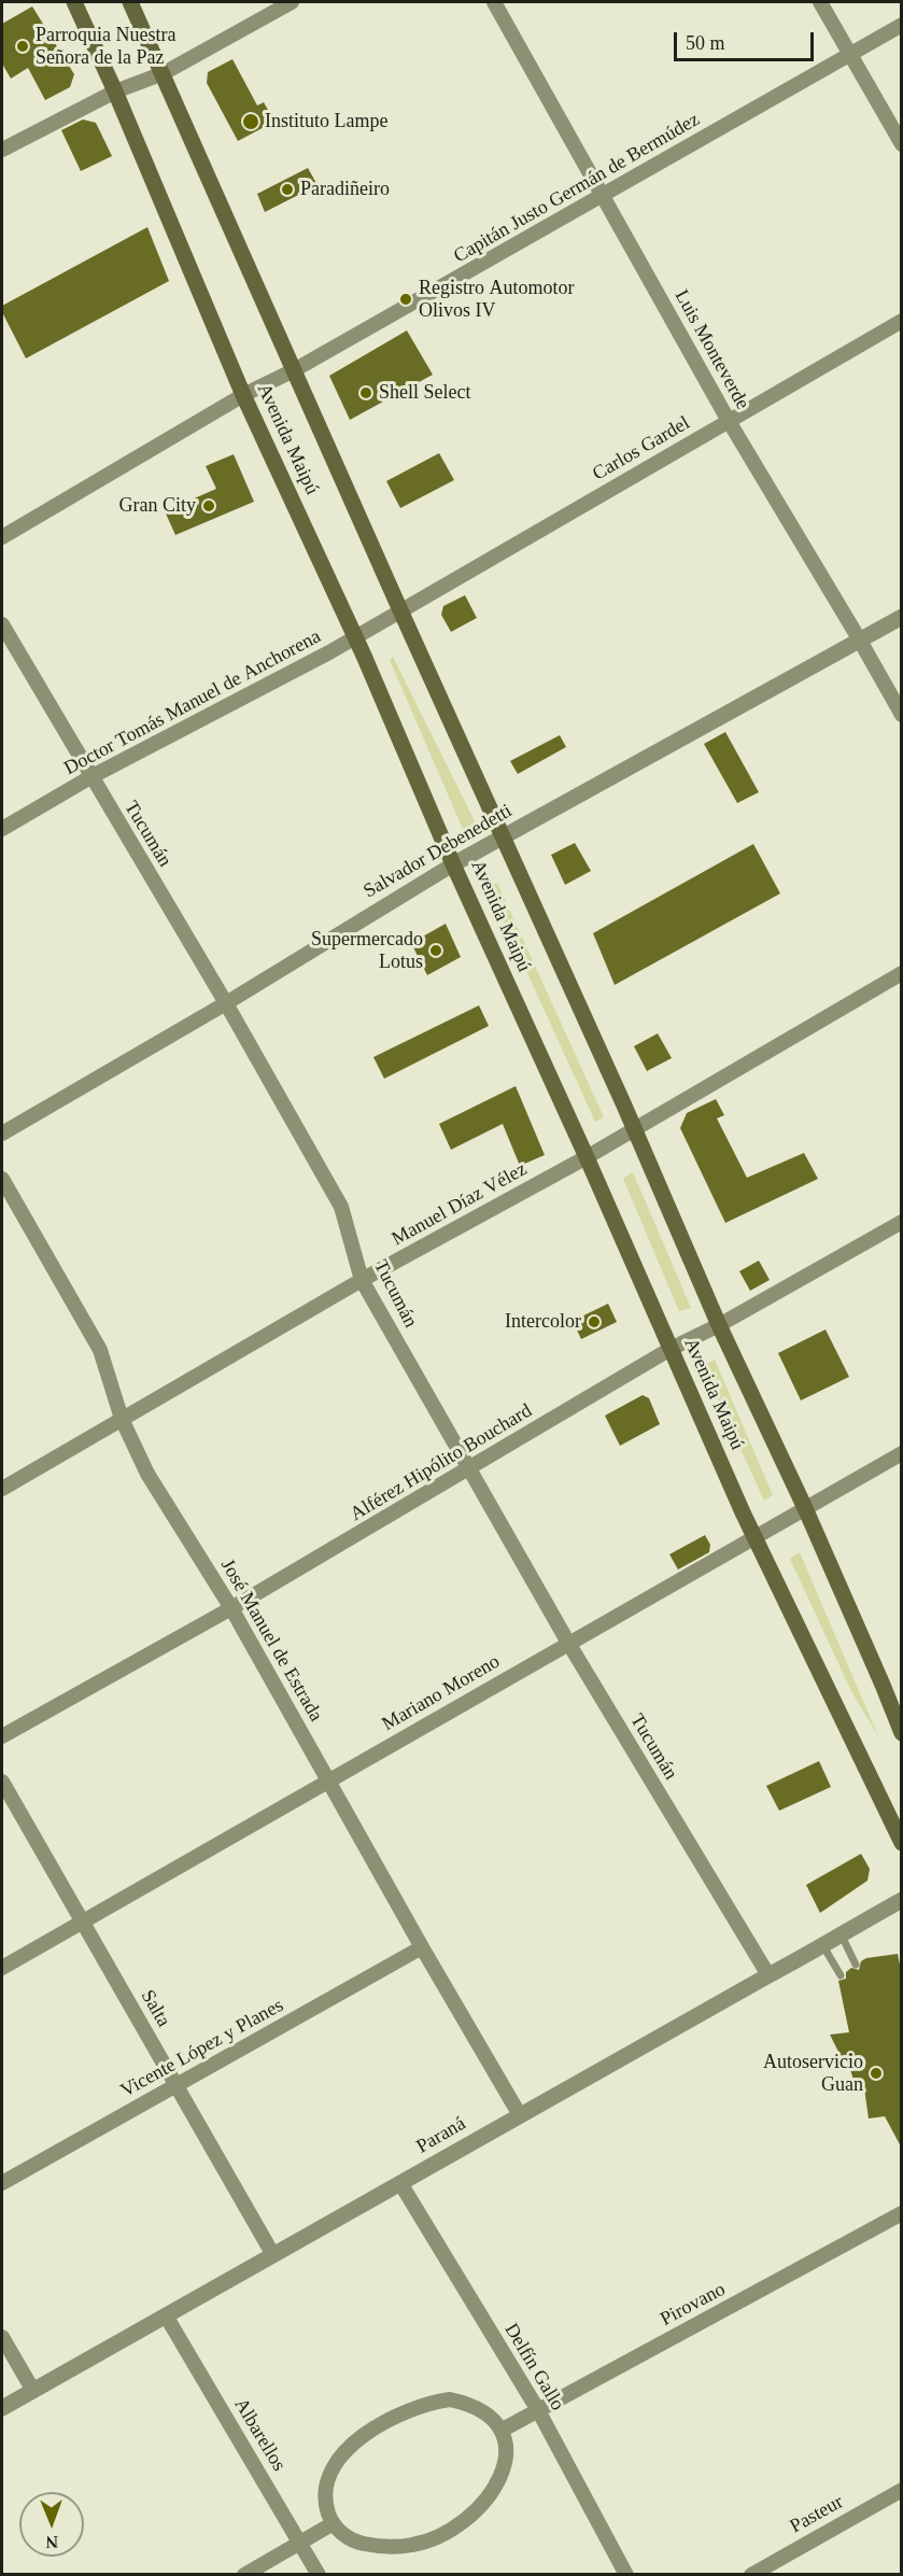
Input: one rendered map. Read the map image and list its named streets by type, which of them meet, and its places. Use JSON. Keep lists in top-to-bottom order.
{
  "streets": {
    "main road": ["Avenida Maipú"],
    "street": [
      "Capitán Justo Germán de Bermúdez",
      "Luis Monteverde",
      "Carlos Gardel",
      "Doctor Tomás Manuel de Anchorena",
      "Tucumán",
      "Salvador Debenedetti",
      "Manuel Díaz Vélez",
      "Alférez Hipólito Bouchard",
      "José Manuel de Estrada",
      "Mariano Moreno",
      "Salta",
      "Vicente López y Planes",
      "Paraná",
      "Pirovano",
      "Delfín Gallo",
      "Albarellos",
      "Pasteur"
    ]
  },
  "crossings": [
    ["Capitán Justo Germán de Bermúdez", "Luis Monteverde"],
    ["Capitán Justo Germán de Bermúdez", "Avenida Maipú"],
    ["Luis Monteverde", "Carlos Gardel"],
    ["Luis Monteverde", "Salvador Debenedetti"],
    ["Avenida Maipú", "Carlos Gardel"],
    ["Avenida Maipú", "Doctor Tomás Manuel de Anchorena"],
    ["Avenida Maipú", "Salvador Debenedetti"],
    ["Avenida Maipú", "Manuel Díaz Vélez"],
    ["Avenida Maipú", "Alférez Hipólito Bouchard"],
    ["Avenida Maipú", "Mariano Moreno"],
    ["Carlos Gardel", "Doctor Tomás Manuel de Anchorena"],
    ["Doctor Tomás Manuel de Anchorena", "Tucumán"],
    ["Tucumán", "Salvador Debenedetti"],
    ["Tucumán", "Manuel Díaz Vélez"],
    ["Tucumán", "Alférez Hipólito Bouchard"],
    ["Tucumán", "Mariano Moreno"],
    ["Tucumán", "Paraná"],
    ["Manuel Díaz Vélez", "José Manuel de Estrada"],
    ["Alférez Hipólito Bouchard", "José Manuel de Estrada"],
    ["José Manuel de Estrada", "Mariano Moreno"],
    ["José Manuel de Estrada", "Vicente López y Planes"],
    ["José Manuel de Estrada", "Paraná"],
    ["Mariano Moreno", "Salta"],
    ["Salta", "Vicente López y Planes"],
    ["Salta", "Paraná"],
    ["Paraná", "Delfín Gallo"],
    ["Paraná", "Albarellos"],
    ["Pirovano", "Delfín Gallo"]
  ],
  "places": [
    "Parroquia Nuestra Señora de la Paz",
    "Instituto Lampe",
    "Paradiñeiro",
    "Registro Automotor Olivos IV",
    "Shell Select",
    "Gran City",
    "Supermercado Lotus",
    "Intercolor",
    "Autoservicio Guan"
  ],
  "scale_bar": "50 m",
  "north": "bottom"
}
